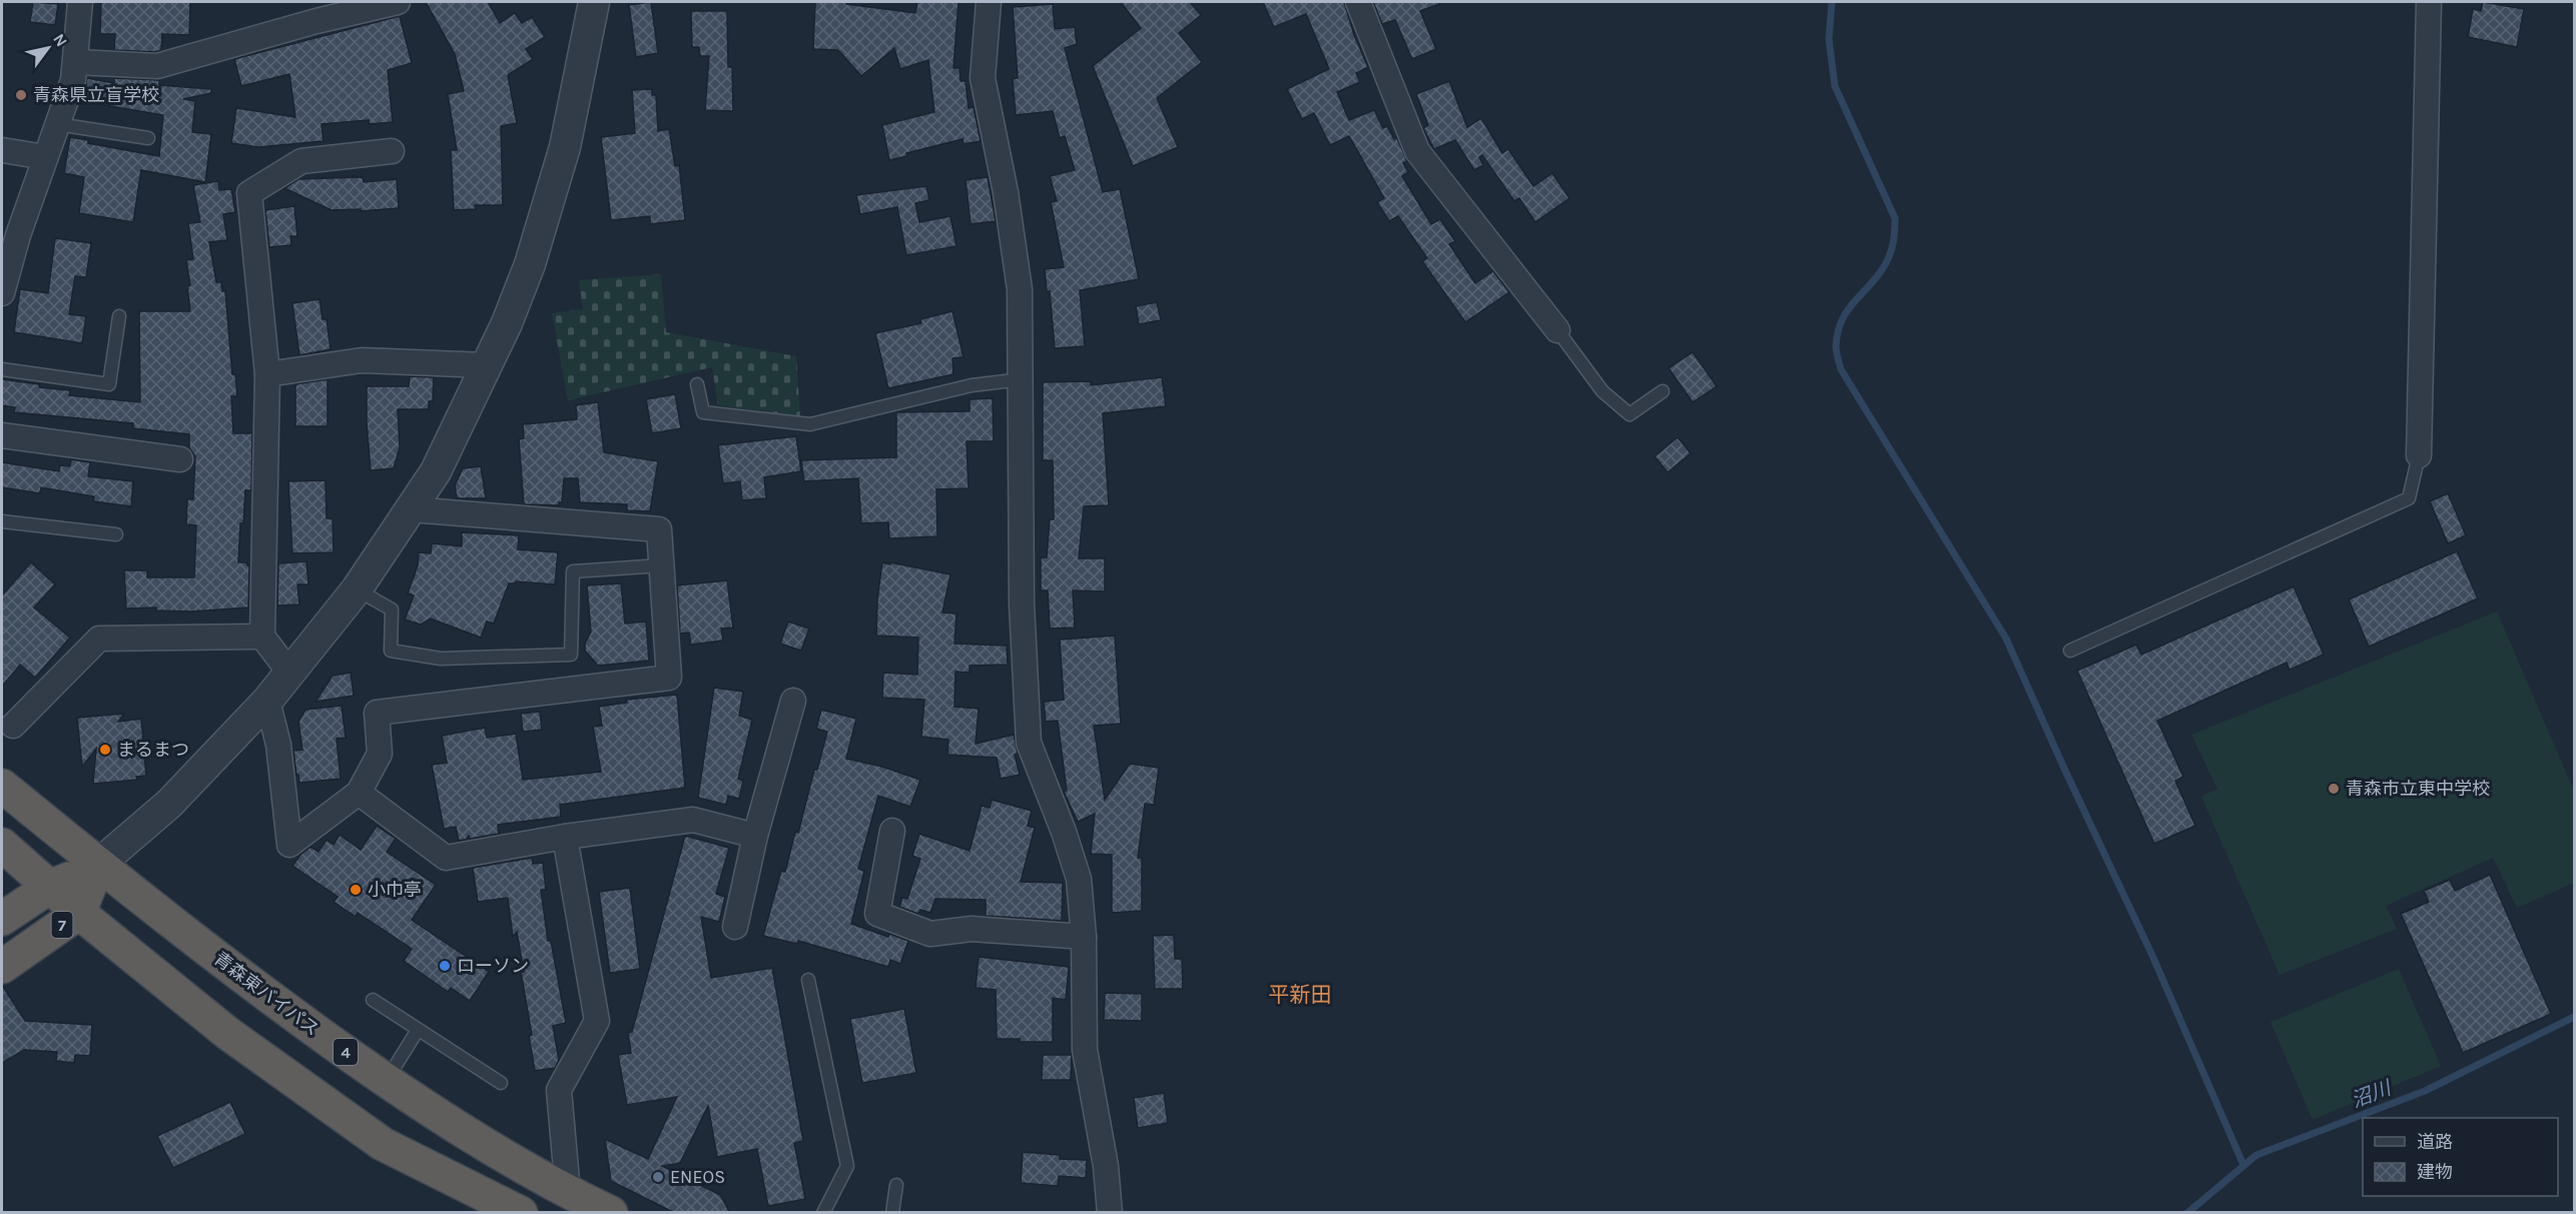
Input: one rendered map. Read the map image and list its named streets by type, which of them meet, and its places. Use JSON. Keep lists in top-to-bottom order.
{
  "streets": {
    "highway": ["7", "青森東バイパス", "4"]
  },
  "crossings": [
    ["7", "青森東バイパス"]
  ],
  "districts": ["平新田"],
  "water": ["沼川"],
  "places": [
    "青森県立盲学校",
    "まるまつ",
    "青森市立東中学校",
    "小巾亭",
    "ローソン",
    "ENEOS"
  ],
  "legend": ["道路", "建物"],
  "north": "top right"
}
